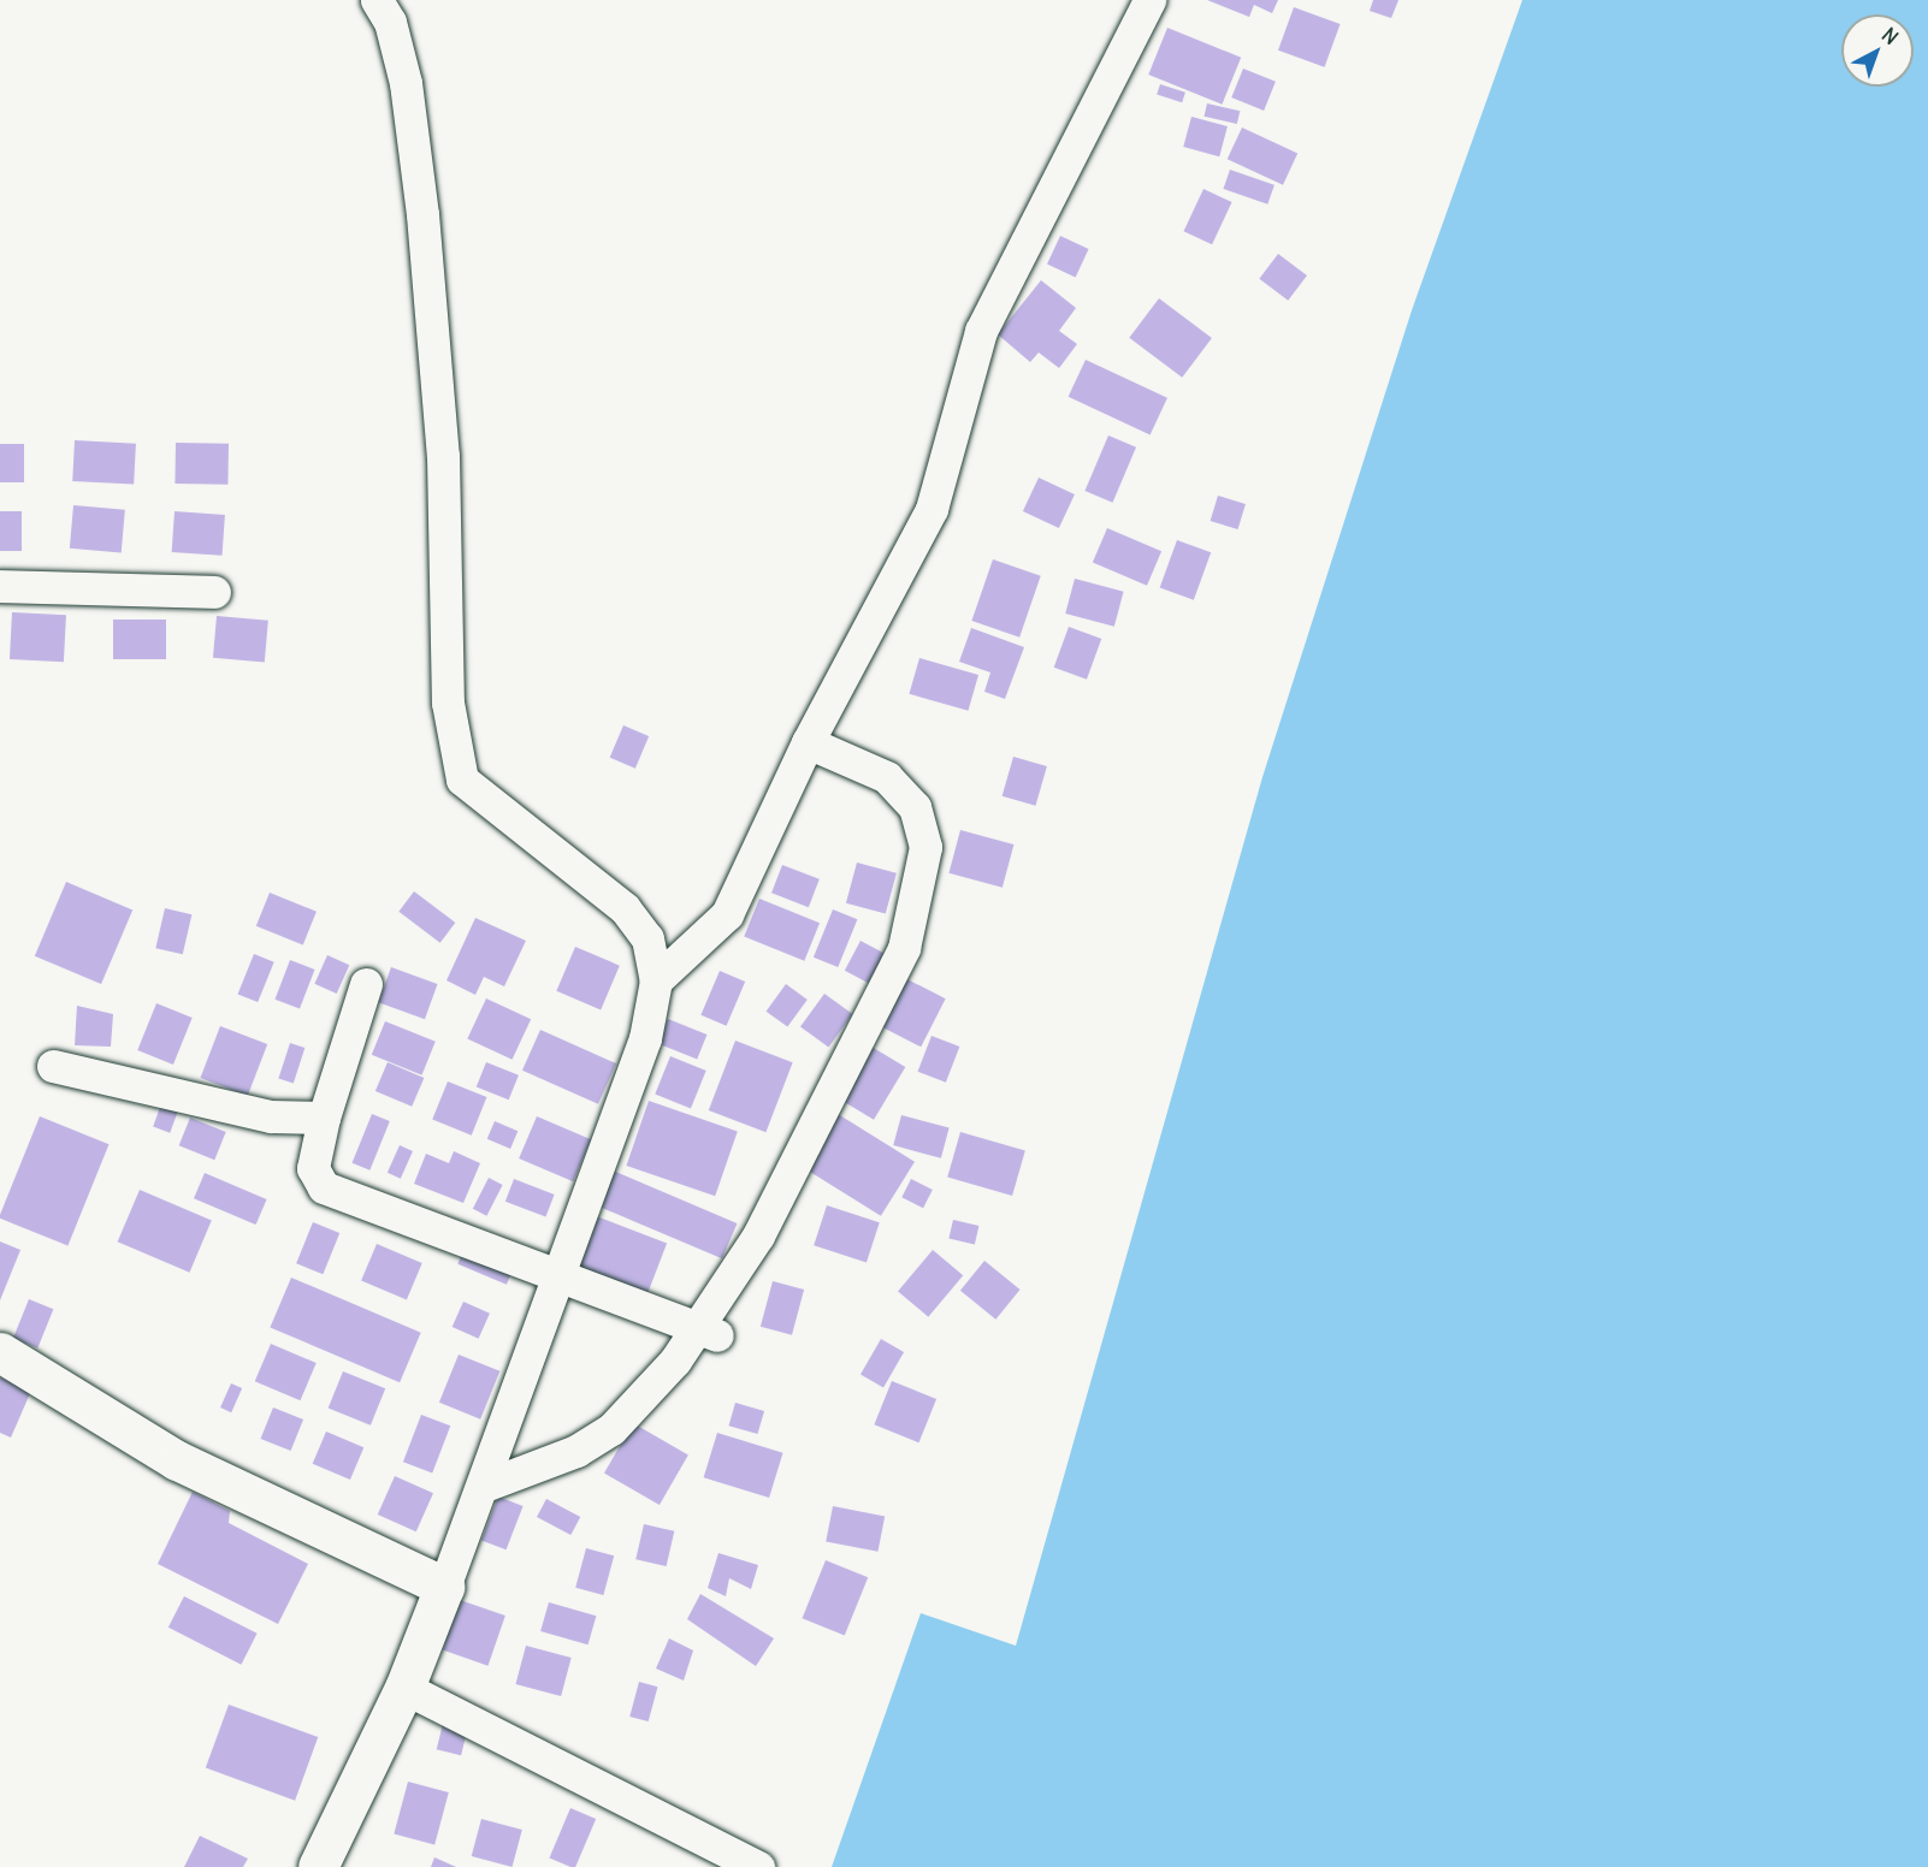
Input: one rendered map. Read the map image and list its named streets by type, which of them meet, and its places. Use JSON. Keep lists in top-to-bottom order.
{
  "north": "top right"
}
